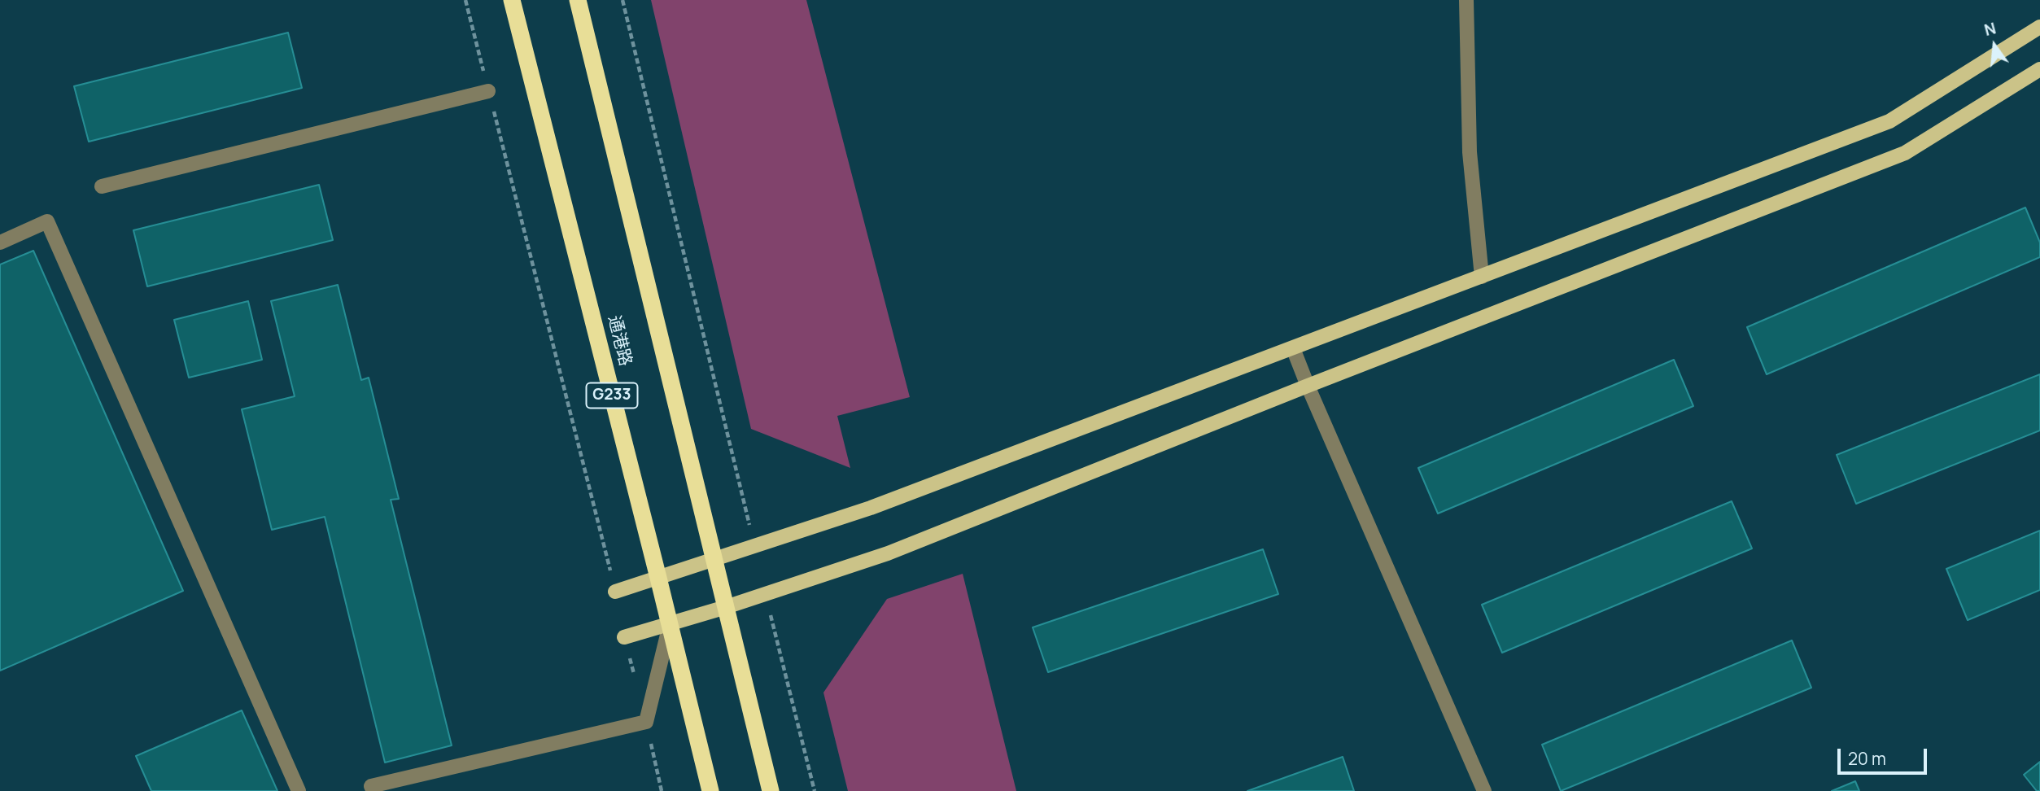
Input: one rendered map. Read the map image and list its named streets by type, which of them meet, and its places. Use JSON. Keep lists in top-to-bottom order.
{
  "streets": {
    "highway": ["通港路", "G233"]
  },
  "scale_bar": "20 m",
  "north": "top"
}
